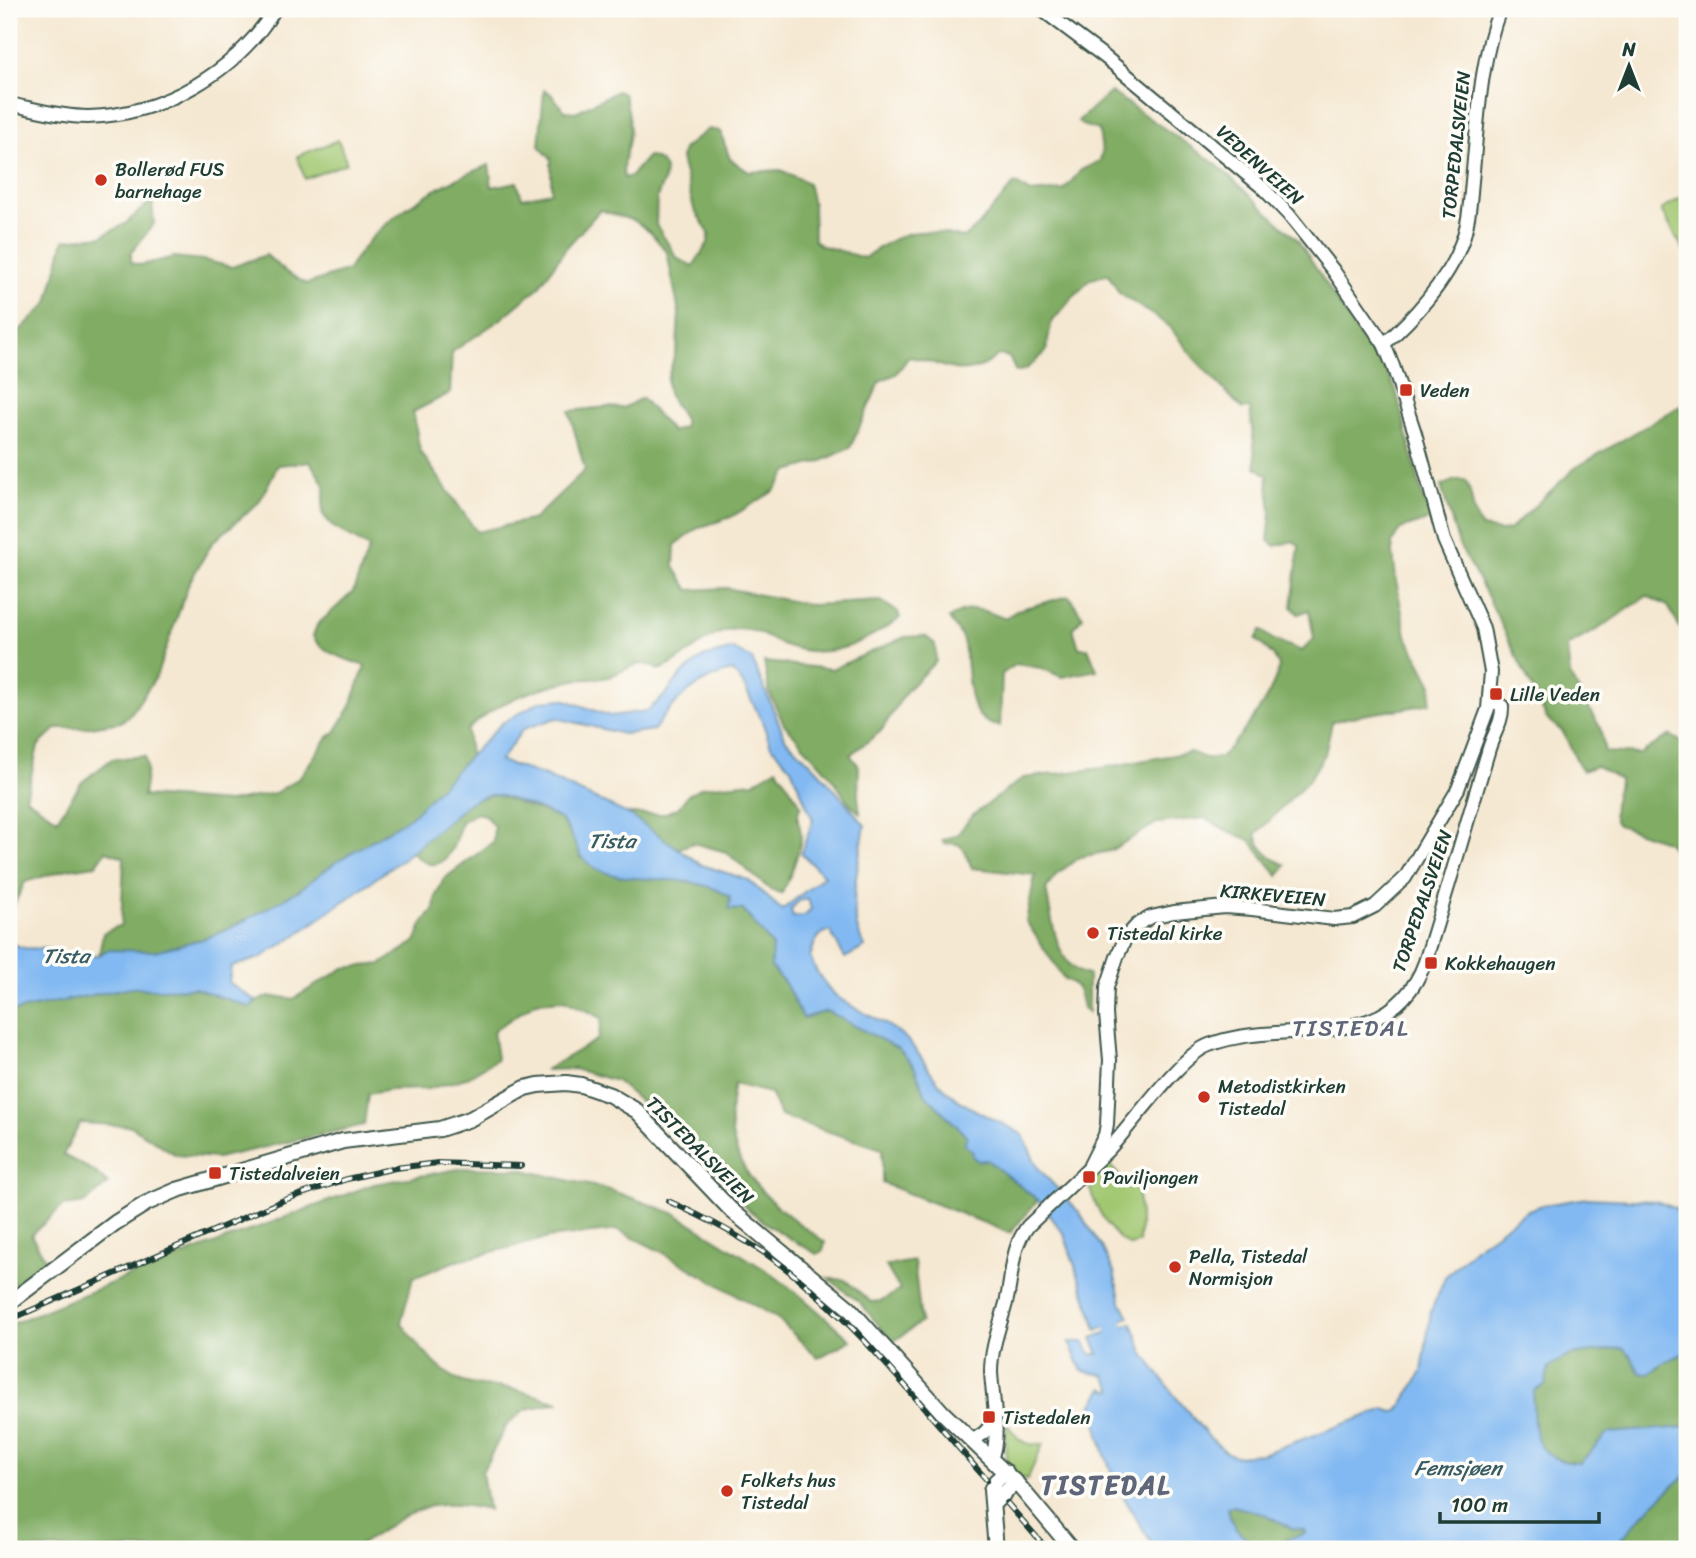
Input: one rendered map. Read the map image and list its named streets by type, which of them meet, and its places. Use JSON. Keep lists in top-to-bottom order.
{
  "streets": {
    "main road": [
      "TORPEDALSVEIEN",
      "VEDENVEIEN",
      "KIRKEVEIEN",
      "TISTEDALSVEIEN"
    ]
  },
  "crossings": [
    ["TORPEDALSVEIEN", "VEDENVEIEN"],
    ["TORPEDALSVEIEN", "KIRKEVEIEN"],
    ["TORPEDALSVEIEN", "TISTEDALSVEIEN"]
  ],
  "districts": ["TISTEDAL", "TISTEDAL"],
  "water": ["Tista", "Femsjøen"],
  "places": {
    "other": [
      "Bollerød FUS barnehage",
      "Tistedal kirke",
      "Metodistkirken Tistedal",
      "Pella, Tistedal Normisjon",
      "Folkets hus Tistedal"
    ],
    "transit": [
      "Veden",
      "Lille Veden",
      "Kokkehaugen",
      "Tistedalveien",
      "Paviljongen",
      "Tistedalen"
    ]
  },
  "scale_bar": "100 m",
  "north": "top"
}
